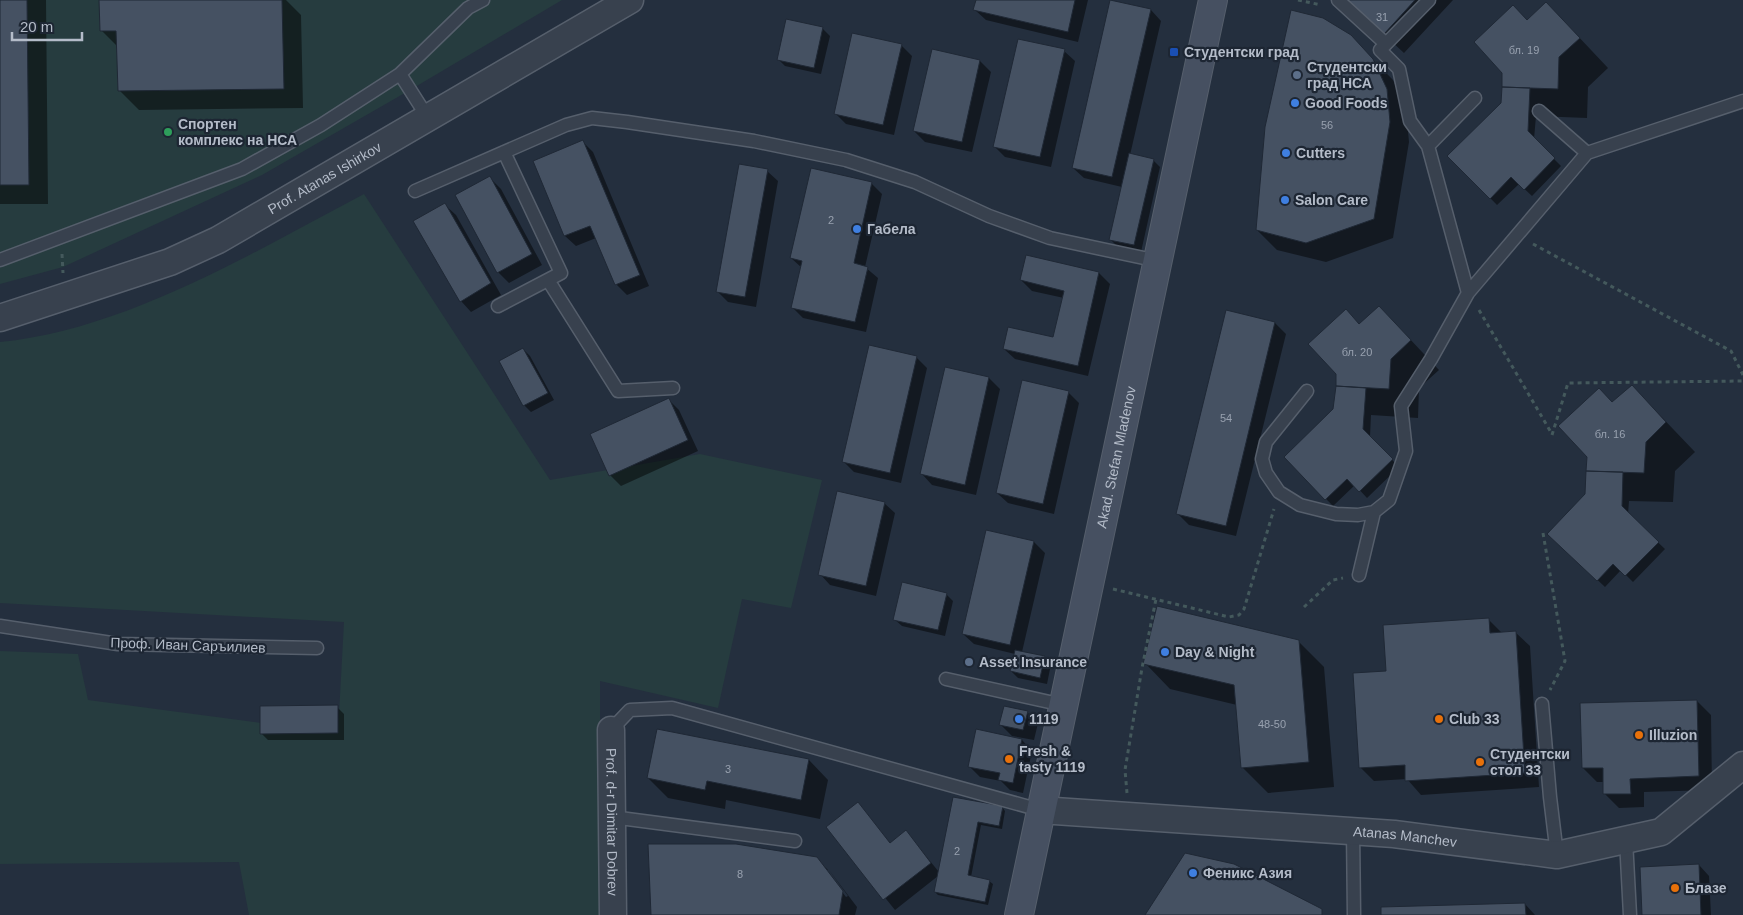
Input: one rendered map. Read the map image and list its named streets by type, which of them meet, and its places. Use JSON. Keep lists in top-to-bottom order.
{
  "streets": {
    "street": [
      "Prof. Atanas Ishirkov",
      "Akad. Stefan Mladenov",
      "Prof. d-r Dimitar Dobrev",
      "Atanas Manchev"
    ],
    "lane": ["Проф. Иван Саръилиев"]
  },
  "crossings": [
    ["Akad. Stefan Mladenov", "Atanas Manchev"]
  ],
  "places": {
    "transit": ["Студентски град"],
    "other": [
      "Студентски град НСА",
      "Good Foods",
      "Спортен комплекс на НСА",
      "Cutters",
      "Salon Care",
      "Габела",
      "Day & Night",
      "Asset Insurance",
      "1119",
      "Club 33",
      "Illuzion",
      "Fresh & tasty 1119",
      "Студентски стол 33",
      "Феникс Азия",
      "Блазе"
    ]
  },
  "house_numbers": [
    "31",
    "бл. 19",
    "56",
    "2",
    "бл. 20",
    "54",
    "бл. 16",
    "48-50",
    "3",
    "2",
    "8"
  ],
  "scale_bar": "20 m"
}
